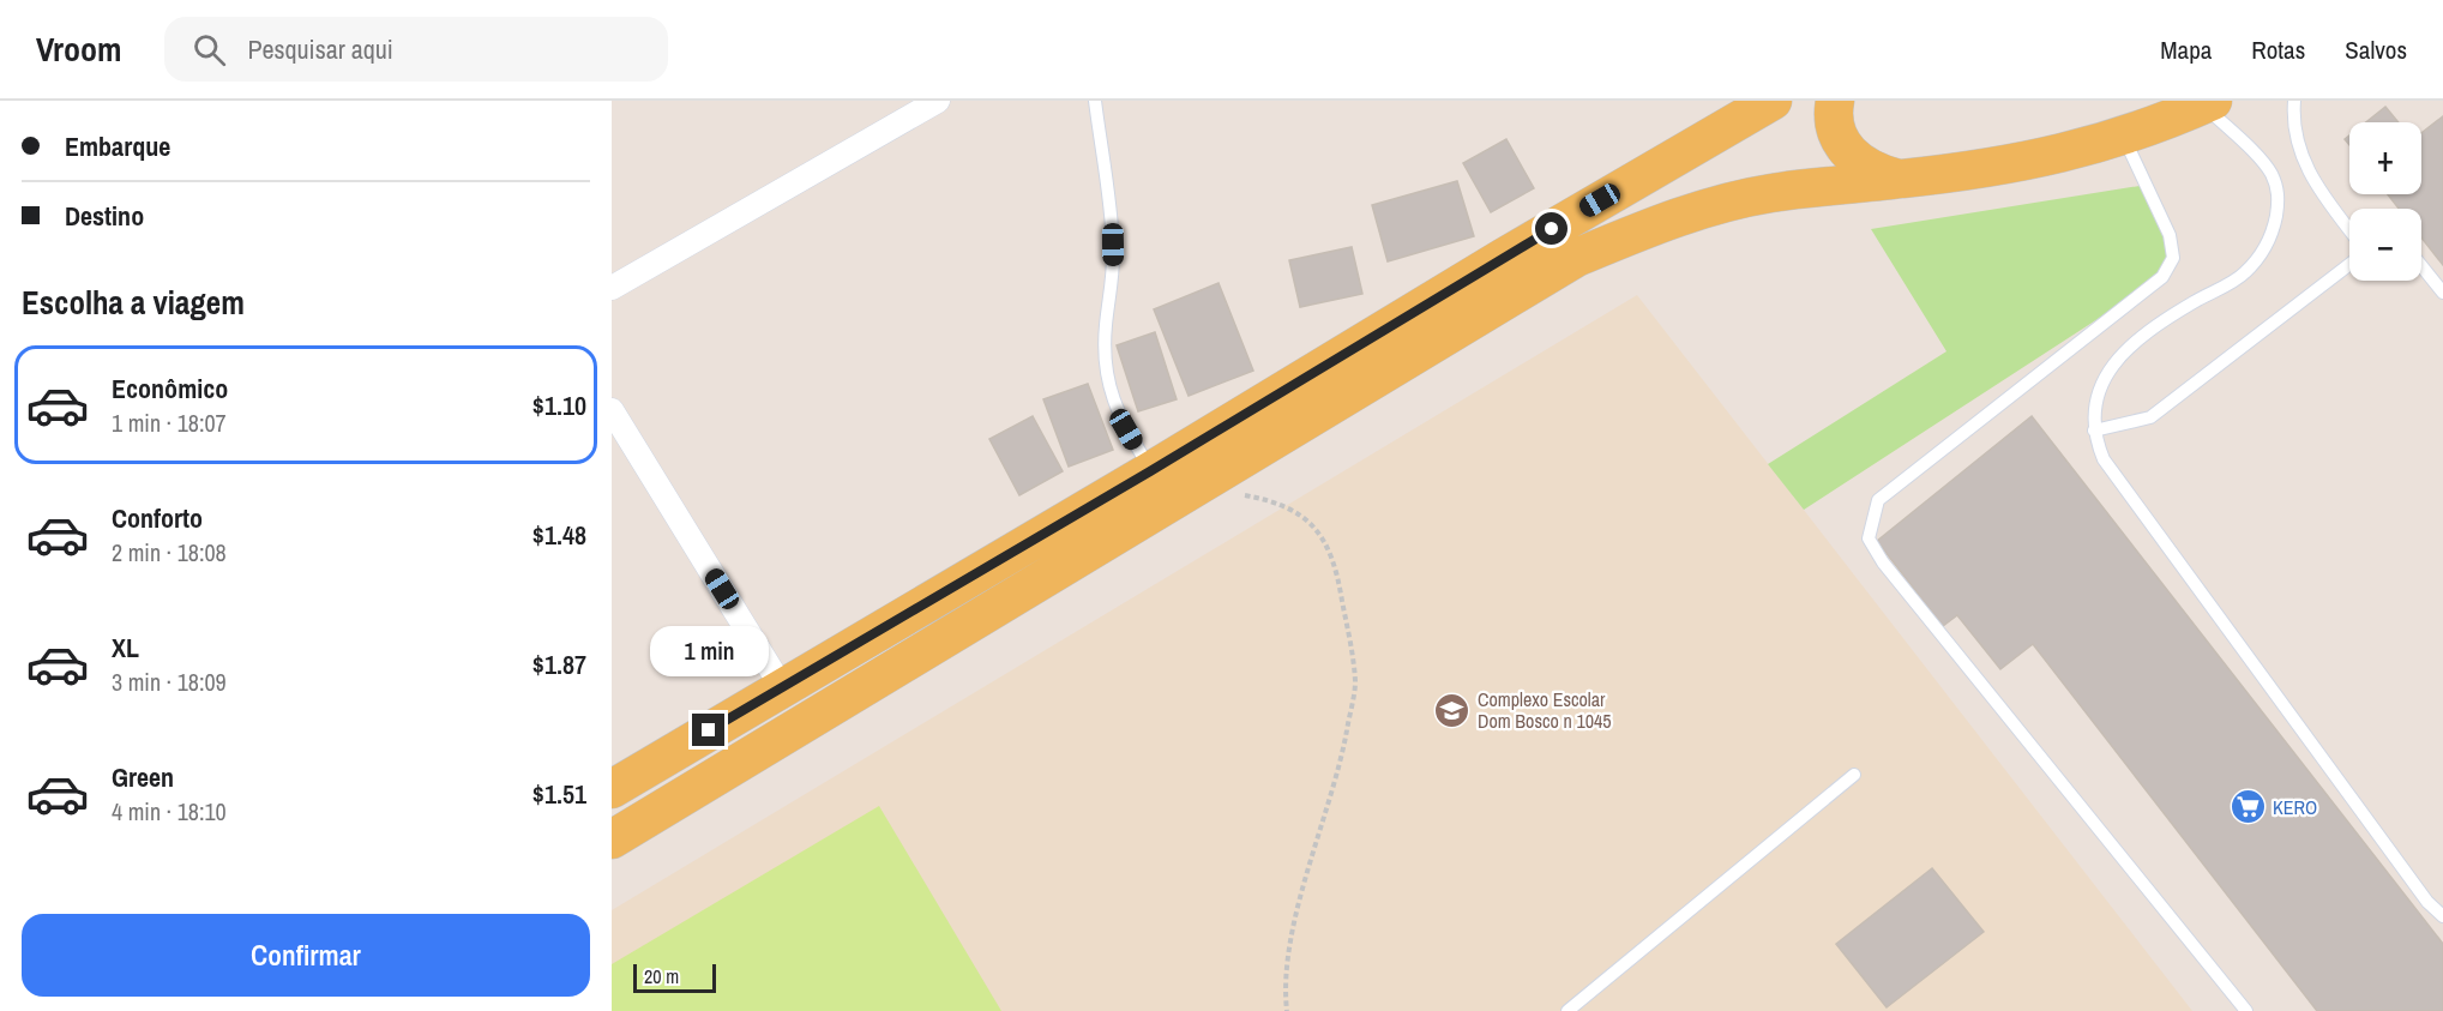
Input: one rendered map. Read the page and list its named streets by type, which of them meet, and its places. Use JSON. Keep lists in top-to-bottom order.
{
  "places": {
    "school or university": ["Complexo Escolar Dom Bosco n 1045"],
    "supermarket": ["KERO"]
  },
  "scale_bar": "20 m",
  "page": {
    "header": "Vroom",
    "search": "Pesquisar aqui",
    "nav": ["Mapa", "Rotas", "Salvos"],
    "banner": ["Embarque", "Destino"],
    "map_buttons": ["+", "−"],
    "heading": "Escolha a viagem",
    "list": [
      {
        "name": "Econômico",
        "note": "1 min · 18:07",
        "value": "$1.10"
      },
      {
        "name": "Conforto",
        "note": "2 min · 18:08",
        "value": "$1.48"
      },
      {
        "name": "XL",
        "note": "3 min · 18:09",
        "value": "$1.87"
      },
      {
        "name": "Green",
        "note": "4 min · 18:10",
        "value": "$1.51"
      }
    ],
    "bubble": "1 min",
    "buttons": "Confirmar",
    "scale": "20 m"
  }
}
